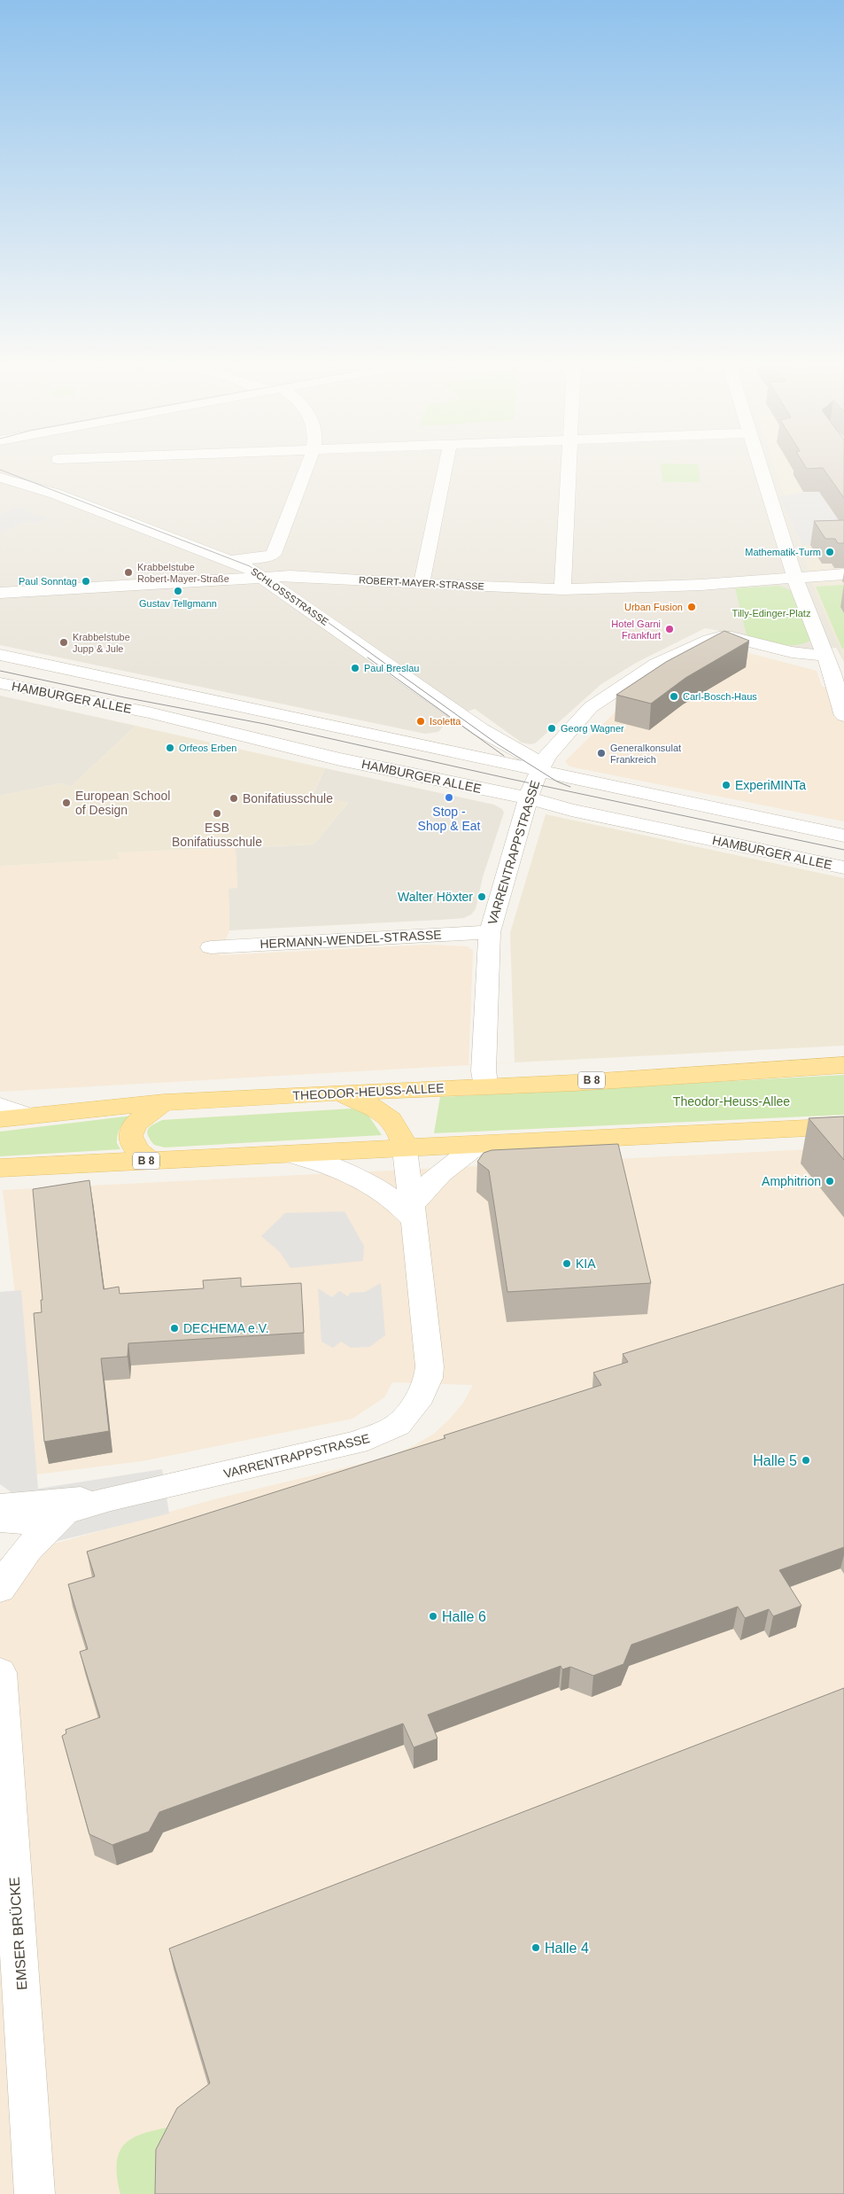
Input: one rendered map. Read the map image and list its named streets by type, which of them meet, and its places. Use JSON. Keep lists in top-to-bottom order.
{
  "streets": {
    "main road": ["B 8", "THEODOR-HEUSS-ALLEE"],
    "street": [
      "ROBERT-MAYER-STRASSE",
      "SCHLOSSSTRASSE",
      "HAMBURGER ALLEE",
      "VARRENTRAPPSTRASSE",
      "HERMANN-WENDEL-STRASSE",
      "EMSER BRÜCKE"
    ]
  },
  "crossings": [
    ["ROBERT-MAYER-STRASSE", "SCHLOSSSTRASSE"],
    ["SCHLOSSSTRASSE", "HAMBURGER ALLEE"],
    ["SCHLOSSSTRASSE", "VARRENTRAPPSTRASSE"],
    ["HAMBURGER ALLEE", "VARRENTRAPPSTRASSE"],
    ["VARRENTRAPPSTRASSE", "HERMANN-WENDEL-STRASSE"],
    ["VARRENTRAPPSTRASSE", "B 8"],
    ["VARRENTRAPPSTRASSE", "THEODOR-HEUSS-ALLEE"]
  ],
  "parks": ["Tilly-Edinger-Platz", "Theodor-Heuss-Allee"],
  "places": [
    "Mathematik-Turm",
    "Krabbelstube Robert-Mayer-Straße",
    "Paul Sonntag",
    "Gustav Tellgmann",
    "Urban Fusion",
    "Hotel Garni Frankfurt",
    "Krabbelstube Jupp & Jule",
    "Paul Breslau",
    "Carl-Bosch-Haus",
    "Isoletta",
    "Georg Wagner",
    "Orfeos Erben",
    "Generalkonsulat Frankreich",
    "ExperiMINTa",
    "Stop - Shop & Eat",
    "Bonifatiusschule",
    "European School of Design",
    "ESB Bonifatiusschule",
    "Walter Höxter",
    "Amphitrion",
    "KIA",
    "DECHEMA e.V.",
    "Halle 5",
    "Halle 6",
    "Halle 4"
  ]
}
